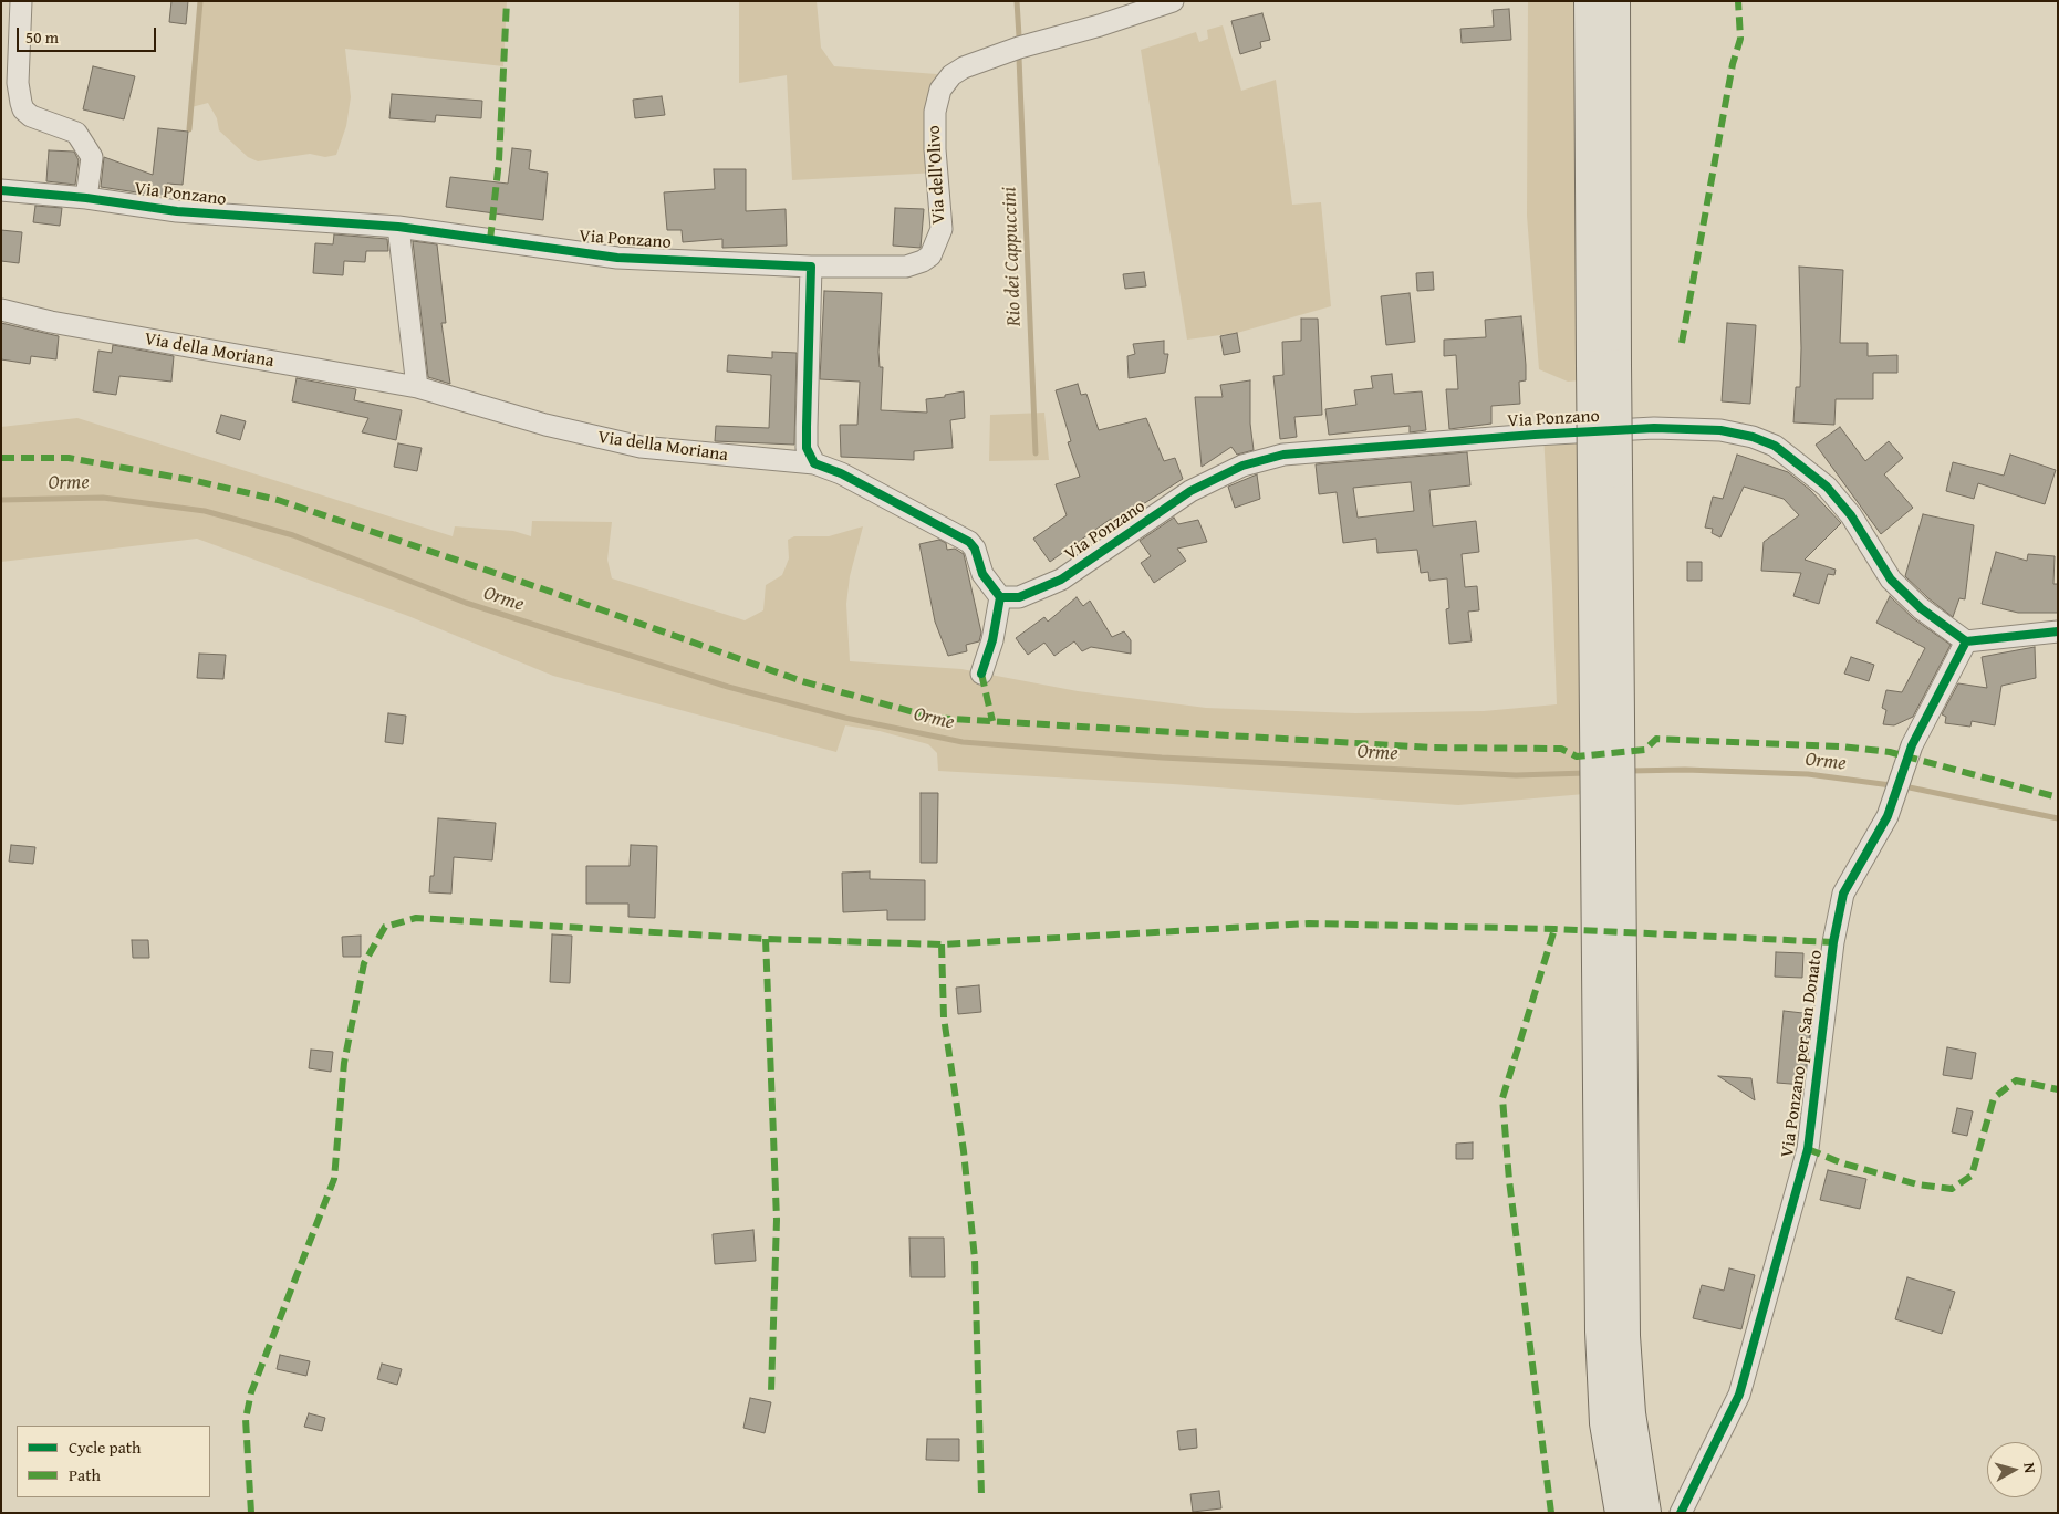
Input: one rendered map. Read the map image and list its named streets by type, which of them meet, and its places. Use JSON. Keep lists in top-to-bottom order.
{
  "streets": {
    "street": [
      "Via dell'Olivo",
      "Via Ponzano",
      "Via della Moriana",
      "Via Ponzano per San Donato"
    ]
  },
  "crossings": [
    ["Via dell'Olivo", "Via Ponzano"],
    ["Via Ponzano", "Via Ponzano per San Donato"]
  ],
  "water": ["Rio dei Cappuccini", "Orme"],
  "legend": ["Cycle path", "Path"],
  "scale_bar": "50 m",
  "north": "right"
}
